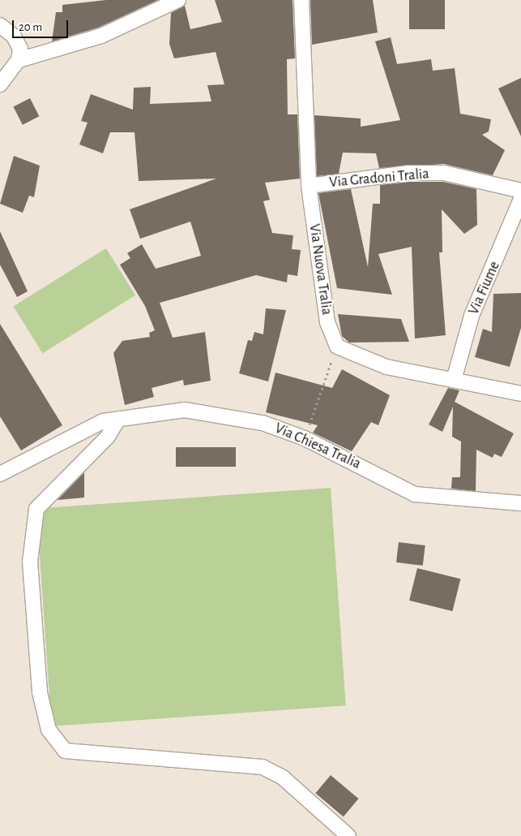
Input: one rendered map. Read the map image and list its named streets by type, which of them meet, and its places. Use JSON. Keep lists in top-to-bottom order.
{
  "streets": {
    "street": [
      "Via Gradoni Tralia",
      "Via Nuova Tralia",
      "Via Fiume",
      "Via Chiesa Tralia"
    ]
  },
  "crossings": [
    ["Via Gradoni Tralia", "Via Nuova Tralia"]
  ],
  "scale_bar": "20 m"
}
